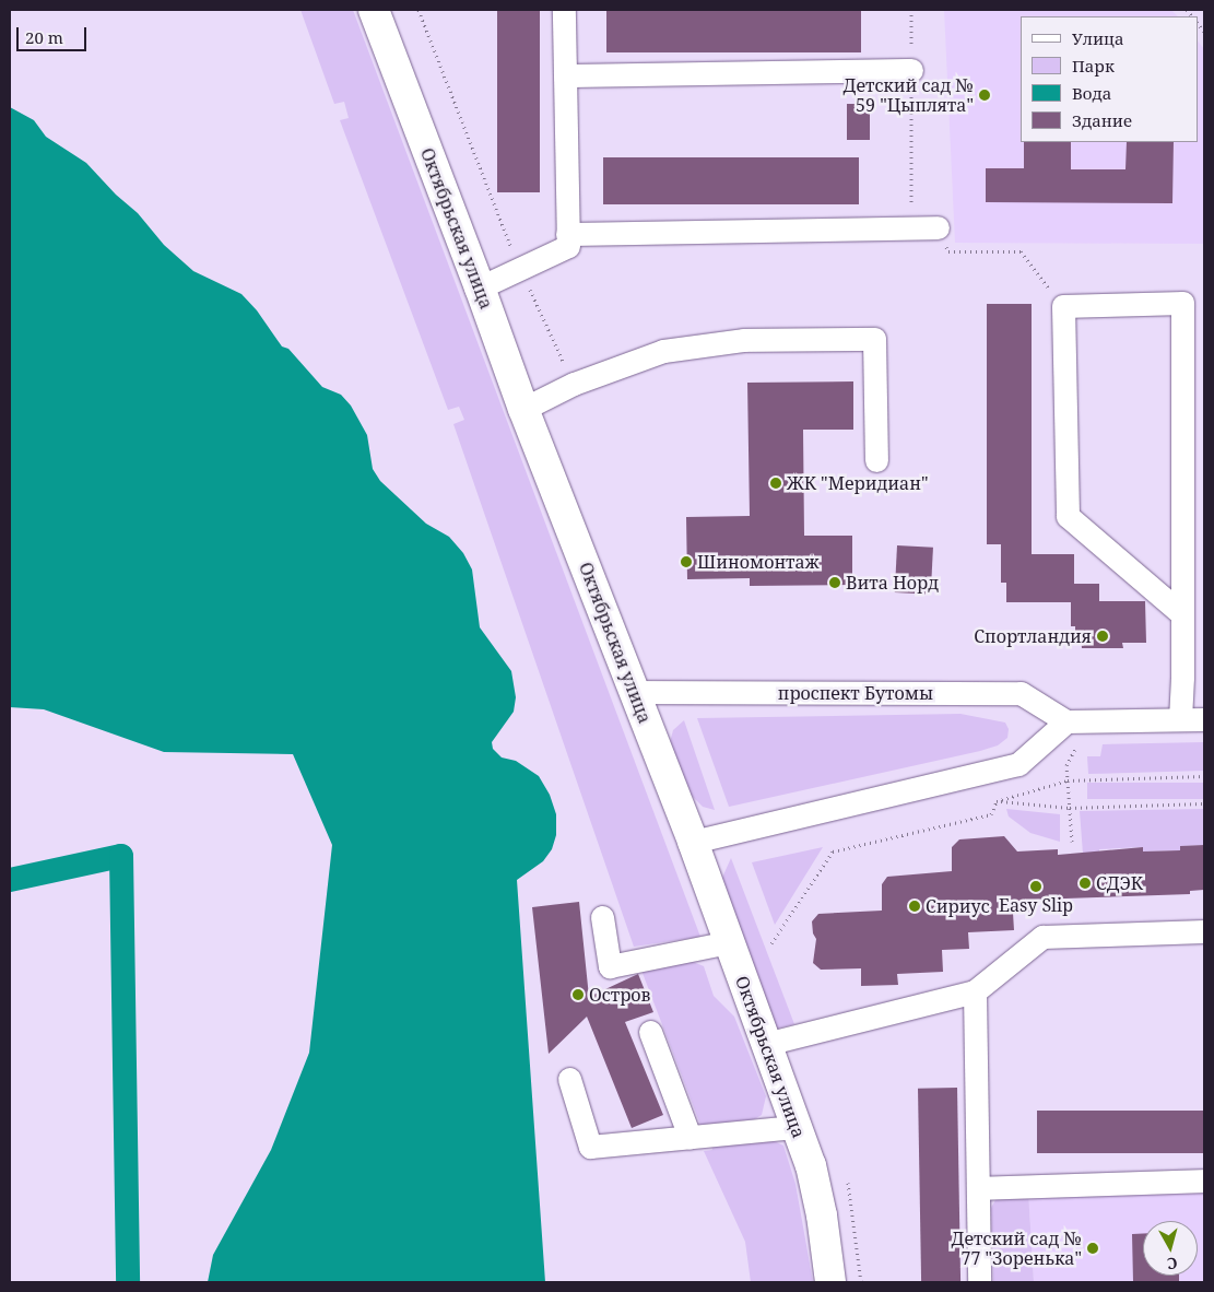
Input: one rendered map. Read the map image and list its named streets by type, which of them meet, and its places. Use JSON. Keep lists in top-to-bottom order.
{
  "streets": {
    "main road": ["Октябрьская улица"],
    "street": ["проспект Бутомы"]
  },
  "crossings": [
    ["Октябрьская улица", "проспект Бутомы"]
  ],
  "places": [
    "Детский сад № 59 \"Цыплята\"",
    "ЖК \"Меридиан\"",
    "Шиномонтаж",
    "Вита Норд",
    "Спортландия",
    "СДЭК",
    "Easy Slip",
    "Сириус",
    "Остров",
    "Детский сад № 77 \"Зоренька\""
  ],
  "legend": [
    "Улица",
    "Парк",
    "Вода",
    "Здание"
  ],
  "scale_bar": "20 m",
  "north": "bottom"
}
